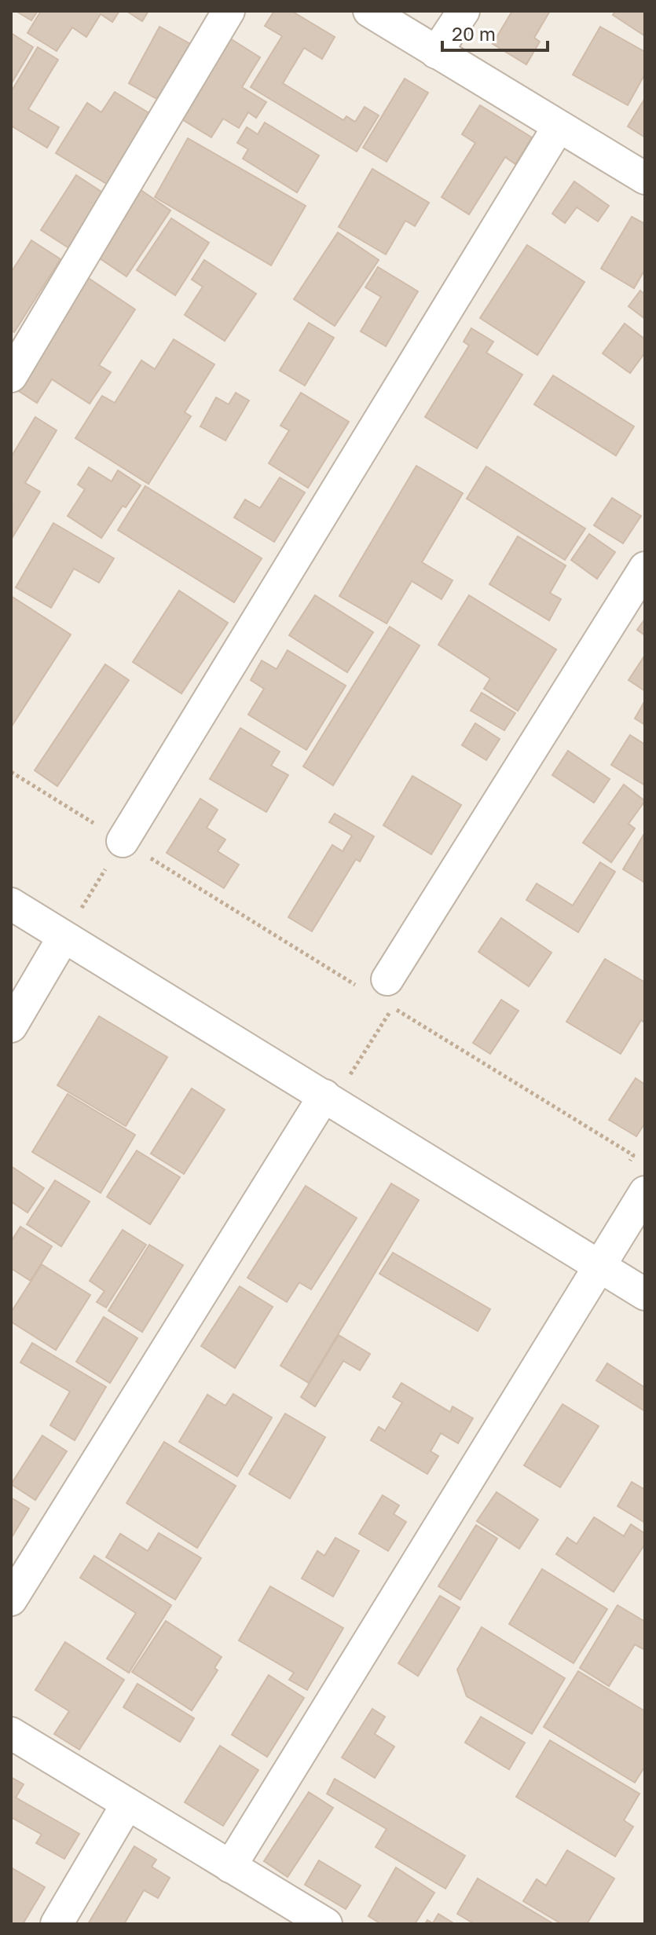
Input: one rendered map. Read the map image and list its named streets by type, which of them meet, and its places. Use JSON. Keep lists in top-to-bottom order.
{
  "scale_bar": "20 m"
}
